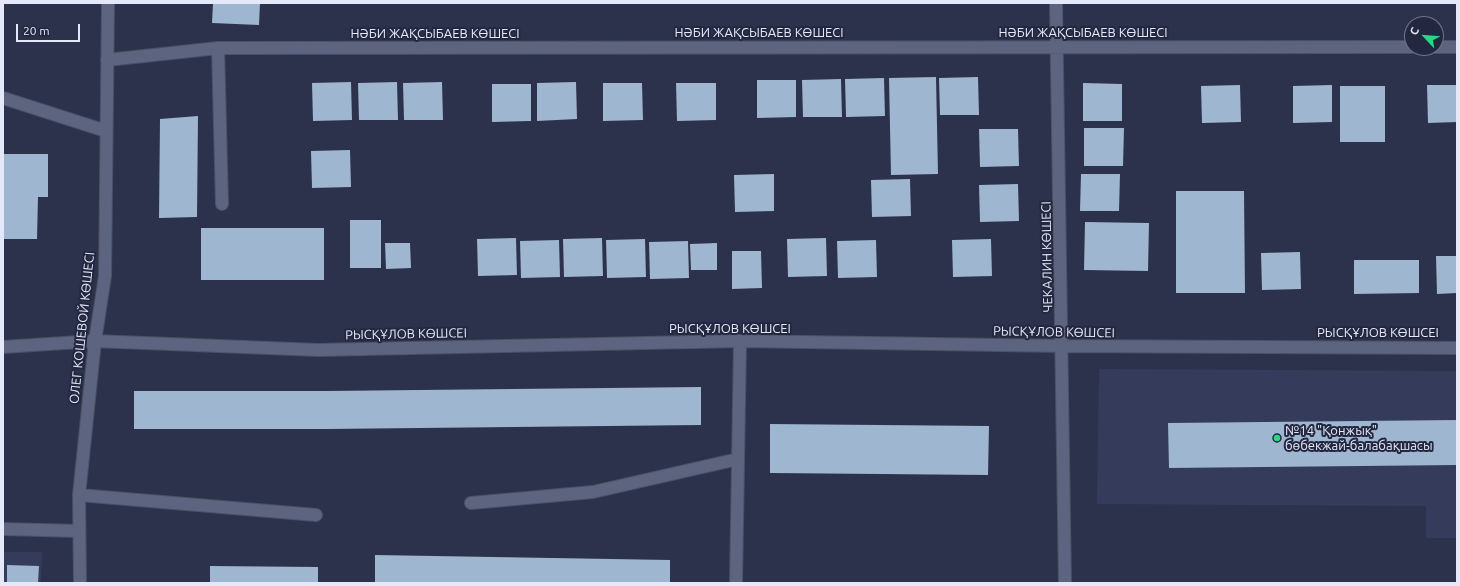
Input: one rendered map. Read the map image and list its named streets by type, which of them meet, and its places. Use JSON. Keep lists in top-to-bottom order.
{
  "streets": {
    "street": [
      "НӘБИ ЖАҚСЫБАЕВ КӨШЕСІ",
      "ЧЕКАЛИН КӨШЕСІ",
      "ОЛЕГ КОШЕВОЙ КӨШЕСІ",
      "РЫСҚҰЛОВ КӨШСЕІ"
    ]
  },
  "crossings": [
    ["НӘБИ ЖАҚСЫБАЕВ КӨШЕСІ", "ЧЕКАЛИН КӨШЕСІ"],
    ["НӘБИ ЖАҚСЫБАЕВ КӨШЕСІ", "ОЛЕГ КОШЕВОЙ КӨШЕСІ"],
    ["ЧЕКАЛИН КӨШЕСІ", "РЫСҚҰЛОВ КӨШСЕІ"],
    ["ОЛЕГ КОШЕВОЙ КӨШЕСІ", "РЫСҚҰЛОВ КӨШСЕІ"]
  ],
  "places": ["№14 \"Қонжық\" бөбекжай-балабақшасы"],
  "scale_bar": "20 m",
  "north": "top left"
}
